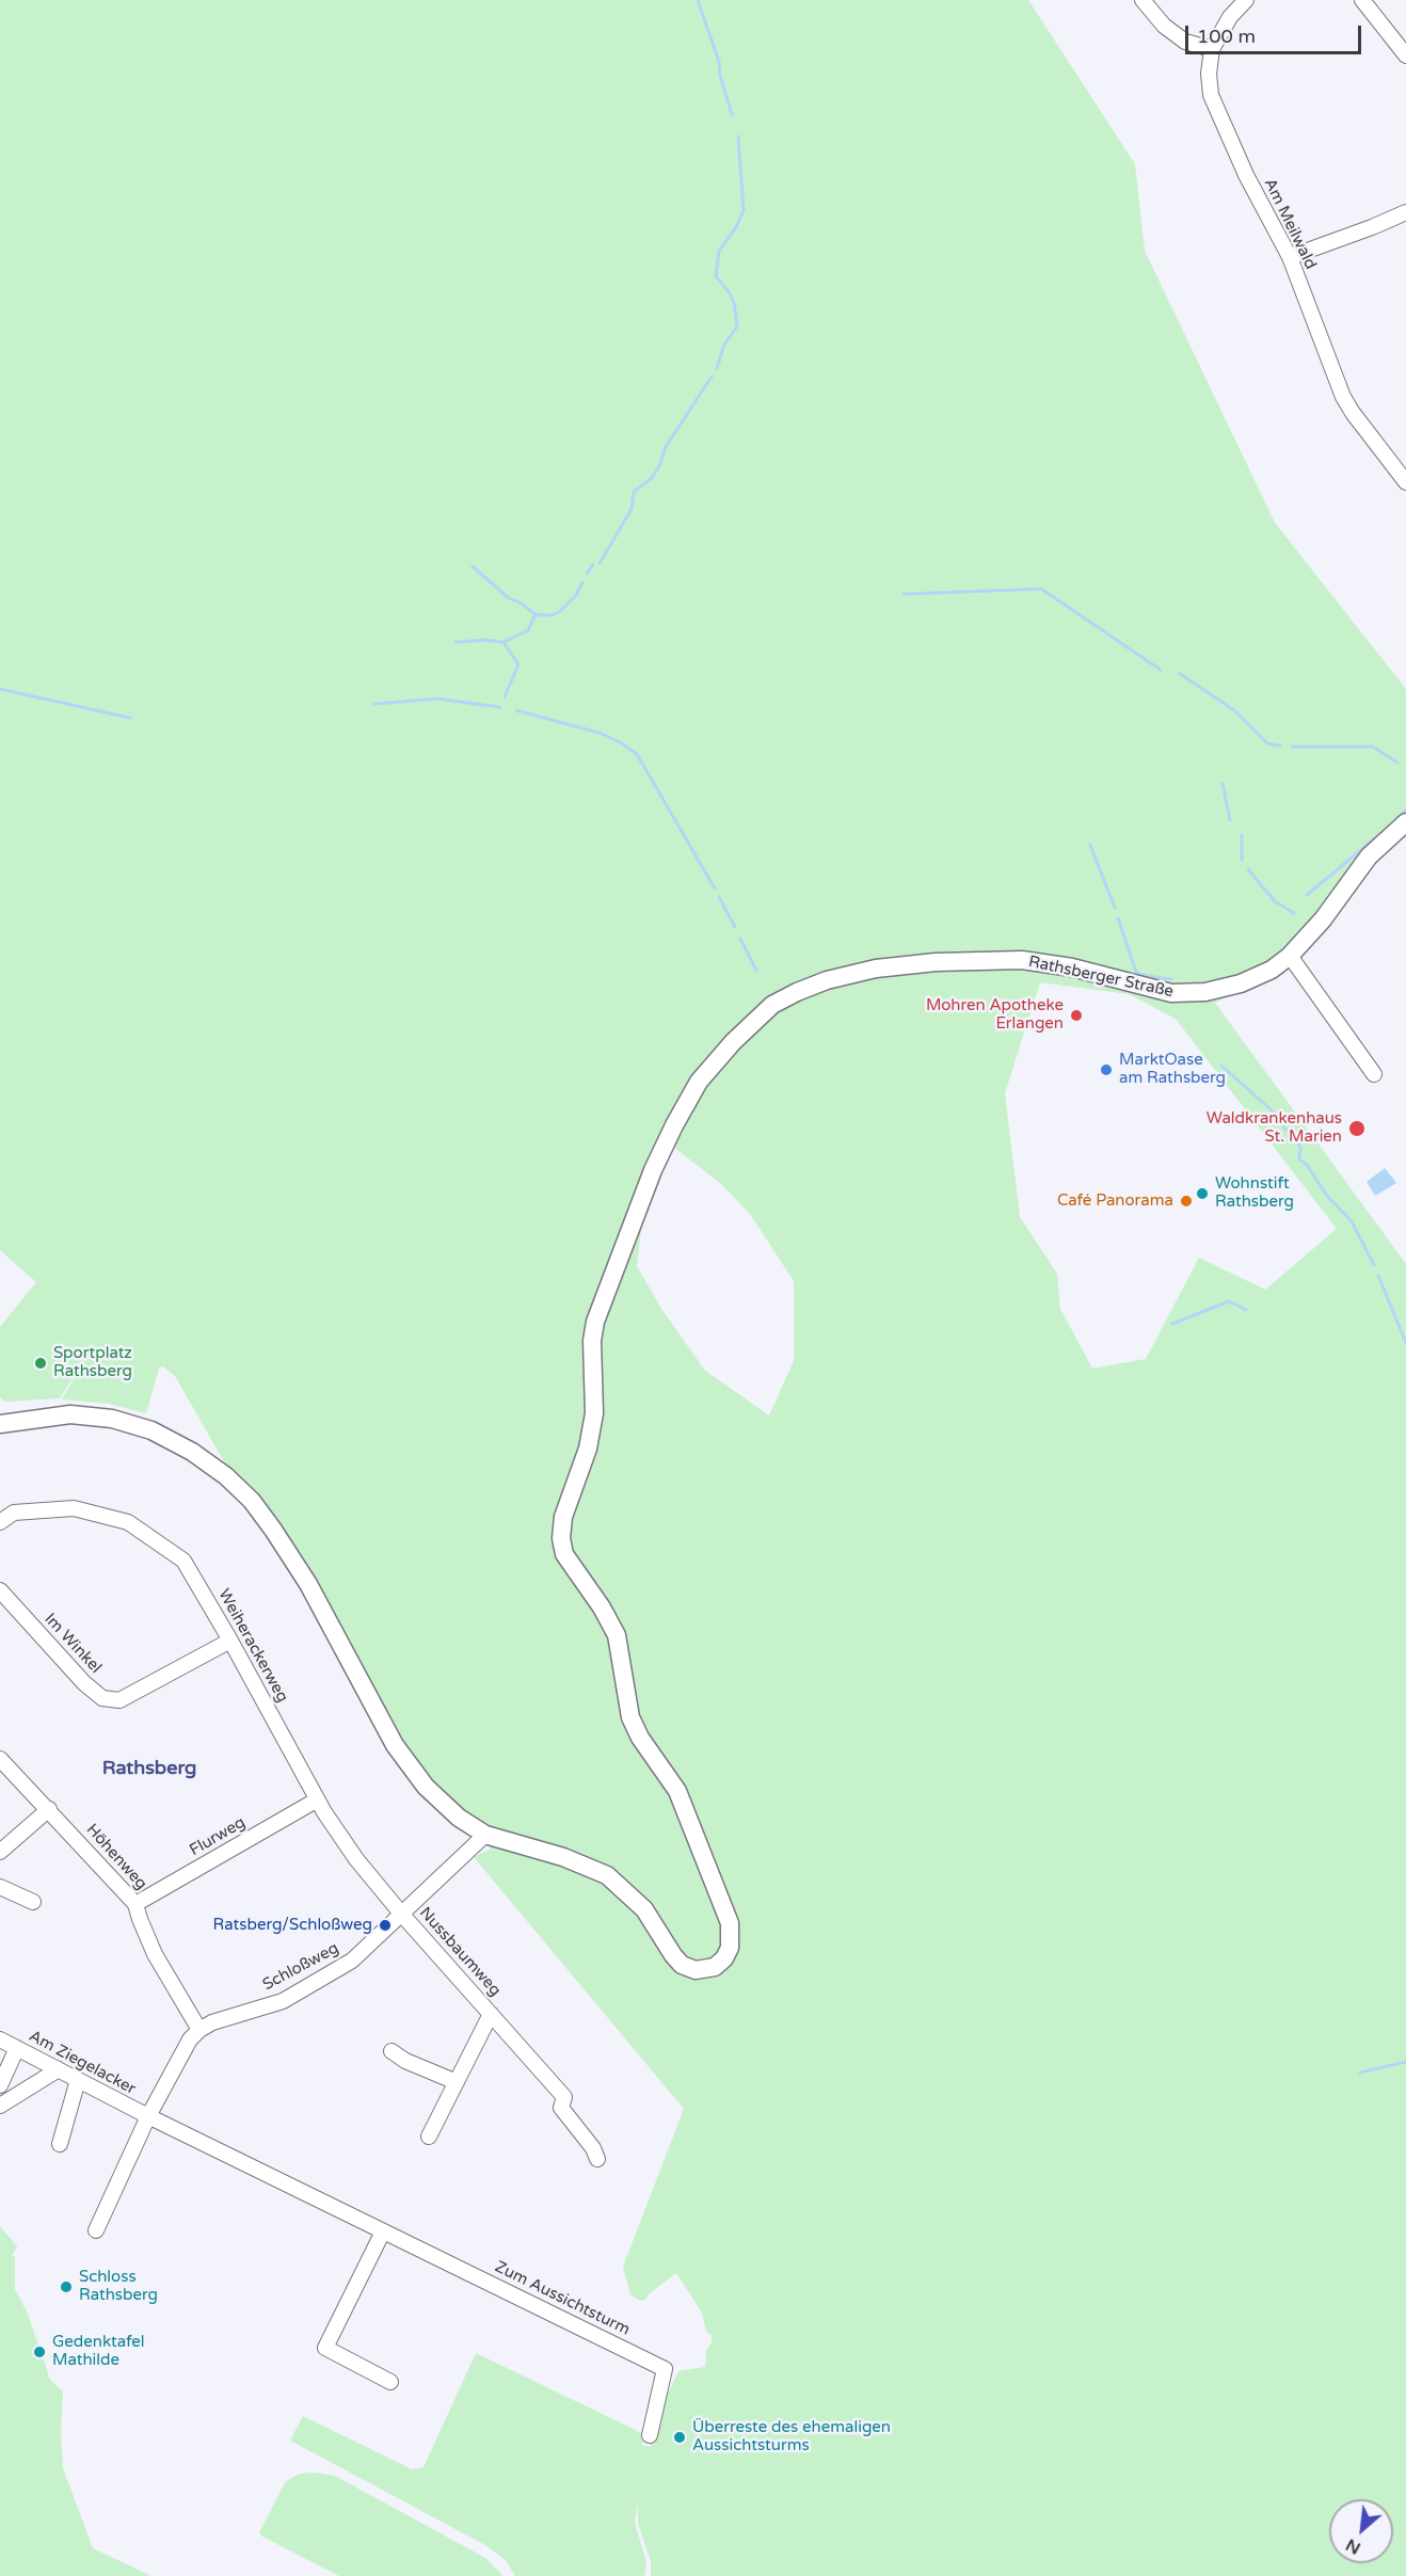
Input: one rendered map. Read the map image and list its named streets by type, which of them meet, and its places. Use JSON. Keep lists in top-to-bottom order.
{
  "streets": {
    "street": [
      "Am Meilwald",
      "Rathsberger Straße",
      "Im Winkel",
      "Weiherackerweg",
      "Flurweg",
      "Höhenweg",
      "Nussbaumweg",
      "Schloßweg",
      "Am Ziegelacker",
      "Zum Aussichtsturm"
    ]
  },
  "crossings": [
    ["Rathsberger Straße", "Schloßweg"],
    ["Im Winkel", "Weiherackerweg"],
    ["Weiherackerweg", "Flurweg"],
    ["Weiherackerweg", "Nussbaumweg"],
    ["Weiherackerweg", "Schloßweg"],
    ["Flurweg", "Höhenweg"],
    ["Höhenweg", "Schloßweg"],
    ["Nussbaumweg", "Schloßweg"],
    ["Am Ziegelacker", "Zum Aussichtsturm"]
  ],
  "districts": ["Rathsberg"],
  "places": [
    "Mohren Apotheke Erlangen",
    "MarktOase am Rathsberg",
    "Waldkrankenhaus St. Marien",
    "Wohnstift Rathsberg",
    "Café Panorama",
    "Sportplatz Rathsberg",
    "Ratsberg/Schloßweg",
    "Schloss Rathsberg",
    "Gedenktafel Mathilde",
    "Überreste des ehemaligen Aussichtsturms"
  ],
  "scale_bar": "100 m",
  "north": "bottom left"
}
